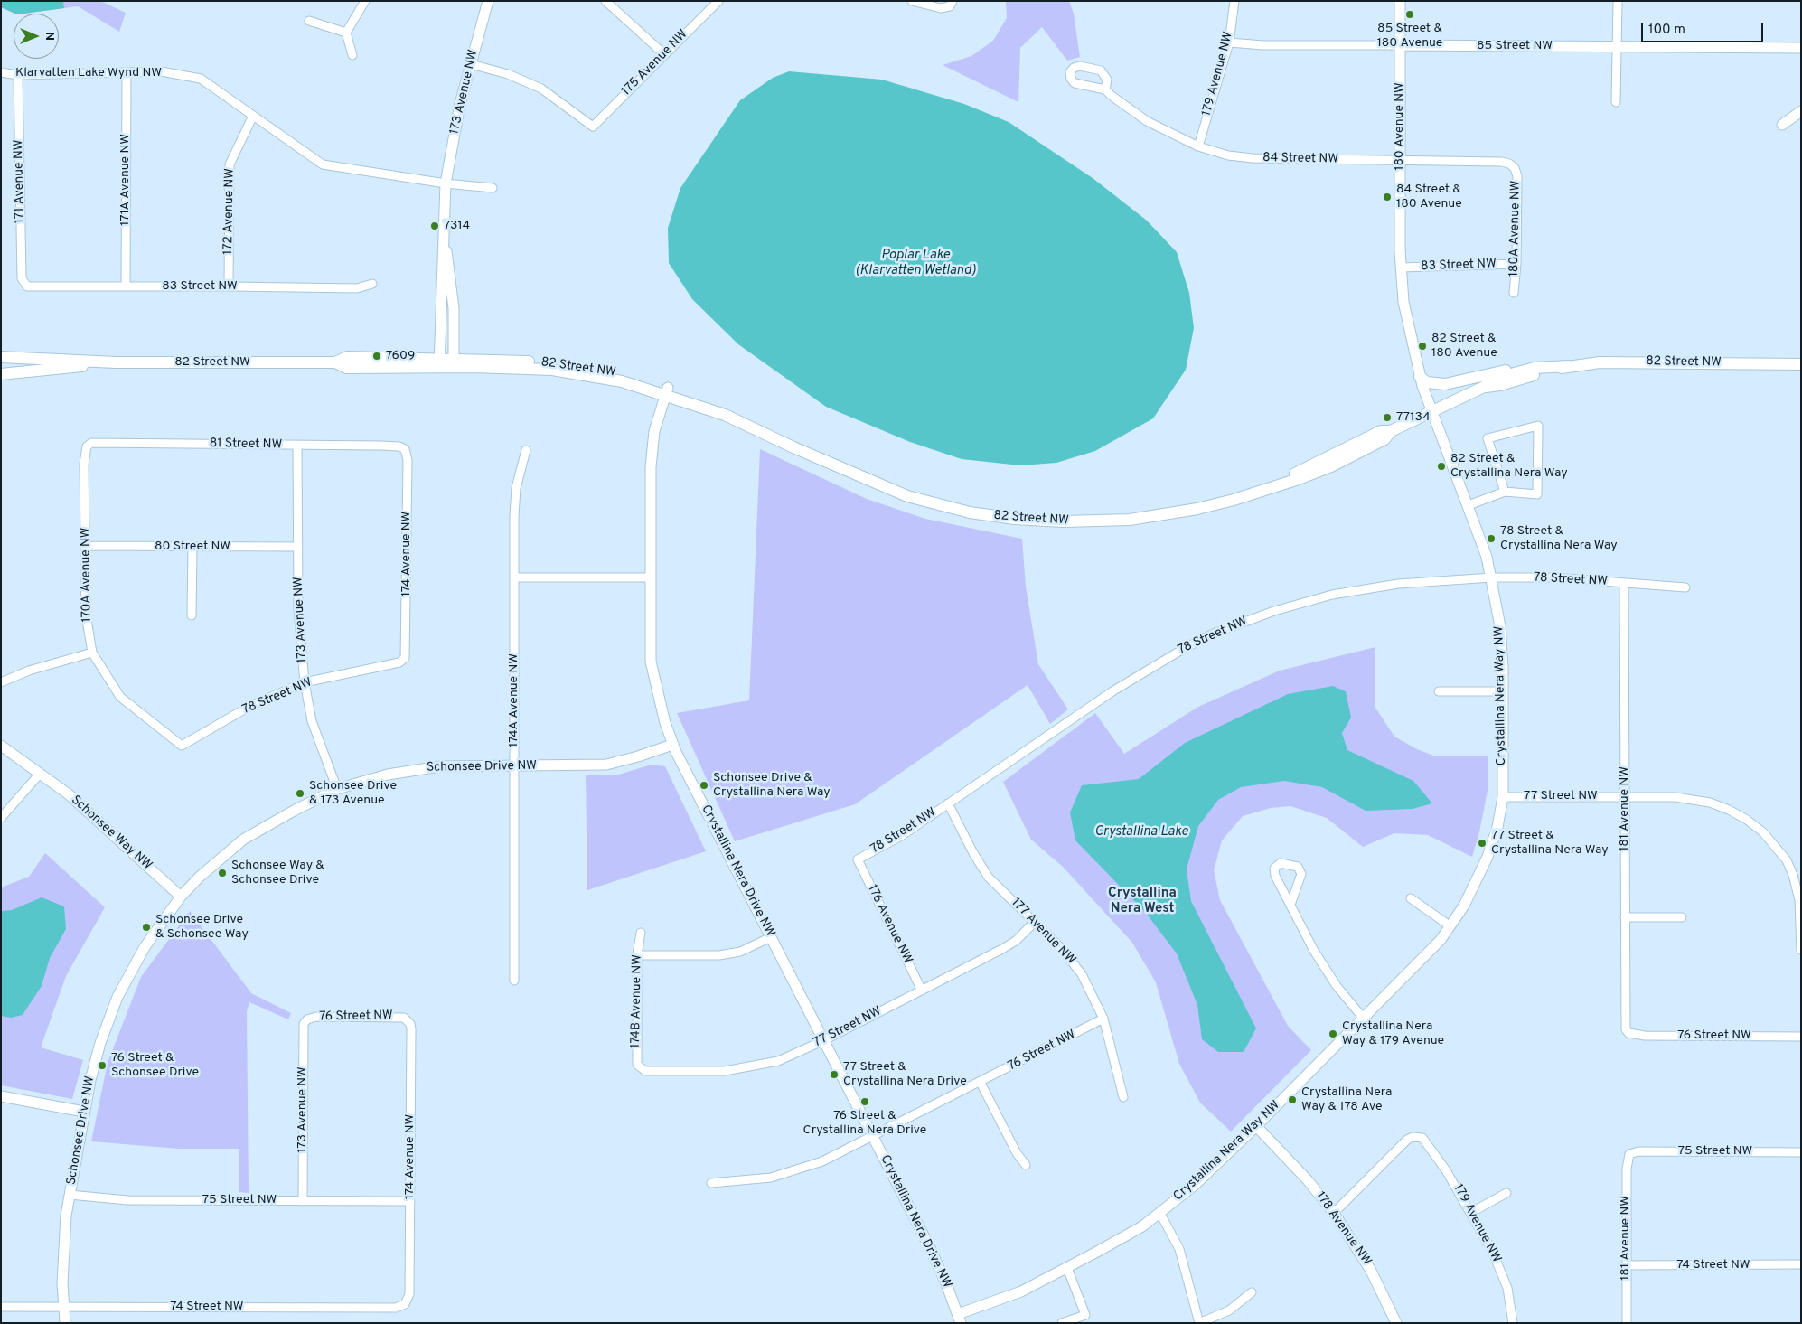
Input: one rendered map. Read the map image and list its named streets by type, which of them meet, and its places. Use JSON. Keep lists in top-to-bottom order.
{
  "streets": {
    "main road": ["82 Street NW"],
    "street": [
      "85 Street NW",
      "175 Avenue NW",
      "Klarvatten Lake Wynd NW",
      "179 Avenue NW",
      "173 Avenue NW",
      "180 Avenue NW",
      "84 Street NW",
      "171A Avenue NW",
      "171 Avenue NW",
      "172 Avenue NW",
      "180A Avenue NW",
      "83 Street NW",
      "81 Street NW",
      "80 Street NW",
      "174 Avenue NW",
      "170A Avenue NW",
      "78 Street NW",
      "Crystallina Nera Way NW",
      "174A Avenue NW",
      "Schonsee Drive NW",
      "77 Street NW",
      "181 Avenue NW",
      "Schonsee Way NW",
      "Crystallina Nera Drive NW",
      "176 Avenue NW",
      "177 Avenue NW",
      "174B Avenue NW",
      "76 Street NW",
      "75 Street NW",
      "178 Avenue NW",
      "74 Street NW"
    ]
  },
  "crossings": [
    ["85 Street NW", "179 Avenue NW"],
    ["85 Street NW", "180 Avenue NW"],
    ["175 Avenue NW", "173 Avenue NW"],
    ["Klarvatten Lake Wynd NW", "173 Avenue NW"],
    ["Klarvatten Lake Wynd NW", "171A Avenue NW"],
    ["Klarvatten Lake Wynd NW", "171 Avenue NW"],
    ["Klarvatten Lake Wynd NW", "172 Avenue NW"],
    ["179 Avenue NW", "84 Street NW"],
    ["179 Avenue NW", "178 Avenue NW"],
    ["173 Avenue NW", "82 Street NW"],
    ["173 Avenue NW", "81 Street NW"],
    ["173 Avenue NW", "80 Street NW"],
    ["173 Avenue NW", "78 Street NW"],
    ["173 Avenue NW", "Schonsee Drive NW"],
    ["173 Avenue NW", "76 Street NW"],
    ["173 Avenue NW", "75 Street NW"],
    ["180 Avenue NW", "84 Street NW"],
    ["180 Avenue NW", "83 Street NW"],
    ["180 Avenue NW", "82 Street NW"],
    ["180 Avenue NW", "Crystallina Nera Way NW"],
    ["84 Street NW", "180A Avenue NW"],
    ["171A Avenue NW", "83 Street NW"],
    ["171 Avenue NW", "83 Street NW"],
    ["172 Avenue NW", "83 Street NW"],
    ["180A Avenue NW", "83 Street NW"],
    ["82 Street NW", "Crystallina Nera Way NW"],
    ["82 Street NW", "Crystallina Nera Drive NW"],
    ["81 Street NW", "174 Avenue NW"],
    ["81 Street NW", "170A Avenue NW"],
    ["80 Street NW", "170A Avenue NW"],
    ["174 Avenue NW", "78 Street NW"],
    ["174 Avenue NW", "76 Street NW"],
    ["174 Avenue NW", "75 Street NW"],
    ["174 Avenue NW", "74 Street NW"],
    ["170A Avenue NW", "78 Street NW"],
    ["78 Street NW", "Crystallina Nera Way NW"],
    ["78 Street NW", "181 Avenue NW"],
    ["78 Street NW", "176 Avenue NW"],
    ["78 Street NW", "177 Avenue NW"],
    ["Crystallina Nera Way NW", "77 Street NW"],
    ["Crystallina Nera Way NW", "Crystallina Nera Drive NW"],
    ["Crystallina Nera Way NW", "178 Avenue NW"],
    ["174A Avenue NW", "Schonsee Drive NW"],
    ["Schonsee Drive NW", "Schonsee Way NW"],
    ["Schonsee Drive NW", "Crystallina Nera Drive NW"],
    ["Schonsee Drive NW", "75 Street NW"],
    ["Schonsee Drive NW", "74 Street NW"],
    ["77 Street NW", "181 Avenue NW"],
    ["77 Street NW", "Crystallina Nera Drive NW"],
    ["77 Street NW", "176 Avenue NW"],
    ["77 Street NW", "177 Avenue NW"],
    ["77 Street NW", "174B Avenue NW"],
    ["181 Avenue NW", "76 Street NW"],
    ["181 Avenue NW", "75 Street NW"],
    ["181 Avenue NW", "74 Street NW"],
    ["Crystallina Nera Drive NW", "76 Street NW"],
    ["177 Avenue NW", "76 Street NW"]
  ],
  "districts": ["Crystallina Nera West"],
  "water": ["Poplar Lake (Klarvatten Wetland)", "Crystallina Lake"],
  "places": [
    "85 Street & 180 Avenue",
    "84 Street & 180 Avenue",
    "7314",
    "82 Street & 180 Avenue",
    "7609",
    "77134",
    "82 Street & Crystallina Nera Way",
    "78 Street & Crystallina Nera Way",
    "Schonsee Drive & Crystallina Nera Way",
    "Schonsee Drive & 173 Avenue",
    "77 Street & Crystallina Nera Way",
    "Schonsee Way & Schonsee Drive",
    "Schonsee Drive & Schonsee Way",
    "Crystallina Nera Way & 179 Avenue",
    "76 Street & Schonsee Drive",
    "77 Street & Crystallina Nera Drive",
    "Crystallina Nera Way & 178 Ave",
    "76 Street & Crystallina Nera Drive"
  ],
  "scale_bar": "100 m",
  "north": "right"
}
